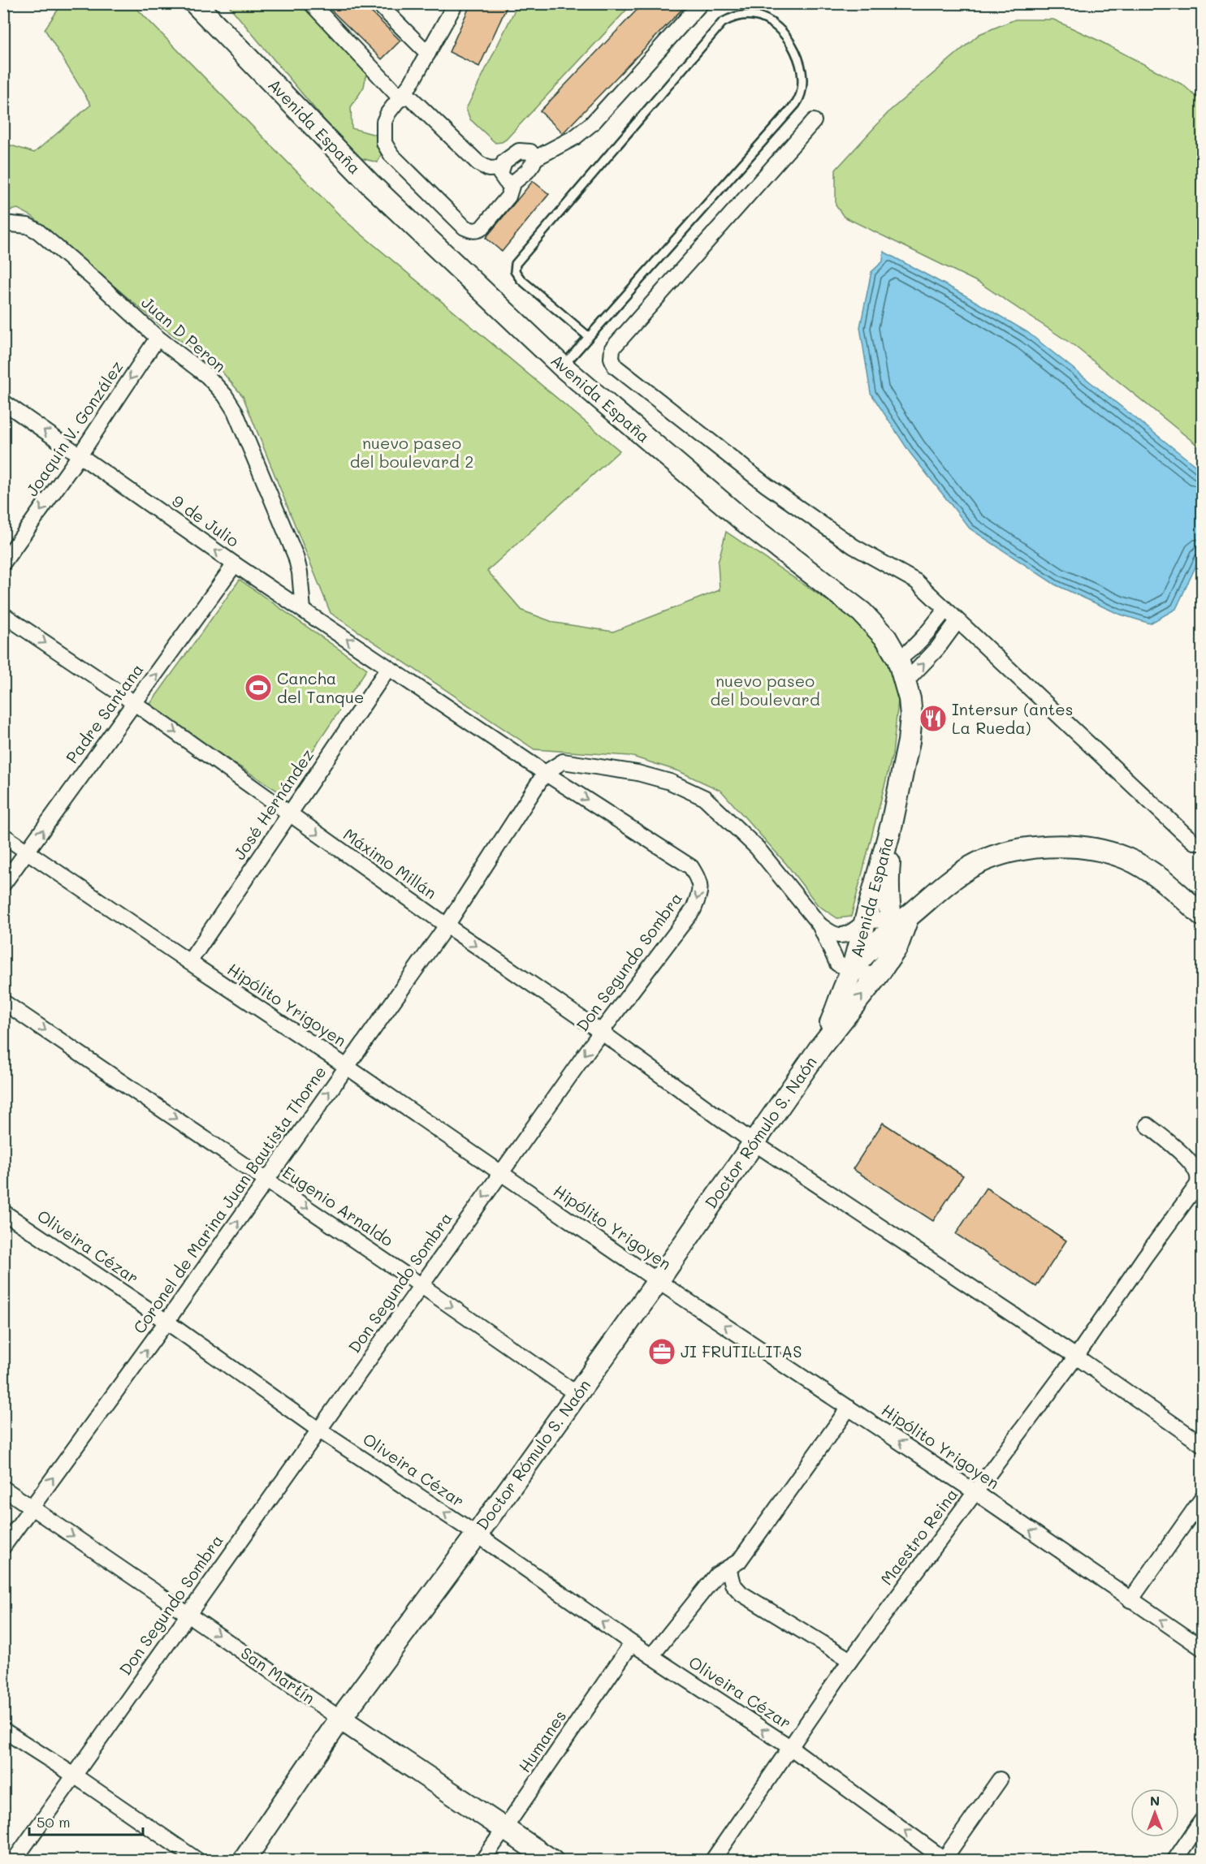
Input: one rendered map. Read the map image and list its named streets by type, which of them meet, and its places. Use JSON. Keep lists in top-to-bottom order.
{
  "streets": {
    "main road": ["Avenida España", "Doctor Rómulo S. Naón", "San Martín"],
    "street": [
      "Juan D Peron",
      "Joaquín V. González",
      "9 de Julio",
      "Padre Santana",
      "José Hernández",
      "Máximo Millán",
      "Don Segundo Sombra",
      "Hipólito Yrigoyen",
      "Coronel de Marina Juan Bautista Thorne",
      "Eugenio Arnaldo",
      "Oliveira Cézar",
      "Maestro Reina",
      "Humanes"
    ]
  },
  "crossings": [
    ["Avenida España", "Doctor Rómulo S. Naón"],
    ["Juan D Peron", "Joaquín V. González"],
    ["Juan D Peron", "9 de Julio"],
    ["Joaquín V. González", "9 de Julio"],
    ["9 de Julio", "Padre Santana"],
    ["9 de Julio", "José Hernández"],
    ["9 de Julio", "Don Segundo Sombra"],
    ["Padre Santana", "Máximo Millán"],
    ["Padre Santana", "Hipólito Yrigoyen"],
    ["José Hernández", "Máximo Millán"],
    ["José Hernández", "Don Segundo Sombra"],
    ["José Hernández", "Hipólito Yrigoyen"],
    ["Máximo Millán", "Don Segundo Sombra"],
    ["Máximo Millán", "Doctor Rómulo S. Naón"],
    ["Máximo Millán", "Coronel de Marina Juan Bautista Thorne"],
    ["Máximo Millán", "Maestro Reina"],
    ["Don Segundo Sombra", "Hipólito Yrigoyen"],
    ["Don Segundo Sombra", "Coronel de Marina Juan Bautista Thorne"],
    ["Don Segundo Sombra", "Eugenio Arnaldo"],
    ["Don Segundo Sombra", "Oliveira Cézar"],
    ["Don Segundo Sombra", "San Martín"],
    ["Hipólito Yrigoyen", "Doctor Rómulo S. Naón"],
    ["Hipólito Yrigoyen", "Coronel de Marina Juan Bautista Thorne"],
    ["Hipólito Yrigoyen", "Maestro Reina"],
    ["Doctor Rómulo S. Naón", "Eugenio Arnaldo"],
    ["Doctor Rómulo S. Naón", "Oliveira Cézar"],
    ["Doctor Rómulo S. Naón", "San Martín"],
    ["Coronel de Marina Juan Bautista Thorne", "Eugenio Arnaldo"],
    ["Coronel de Marina Juan Bautista Thorne", "Oliveira Cézar"],
    ["Coronel de Marina Juan Bautista Thorne", "San Martín"],
    ["Oliveira Cézar", "Maestro Reina"],
    ["Oliveira Cézar", "Humanes"],
    ["San Martín", "Humanes"]
  ],
  "one_way": [
    "Joaquín V. González",
    "9 de Julio",
    "Padre Santana",
    "Máximo Millán",
    "Hipólito Yrigoyen",
    "Coronel de Marina Juan Bautista Thorne",
    "Eugenio Arnaldo",
    "Oliveira Cézar",
    "San Martín"
  ],
  "parks": ["nuevo paseo del boulevard 2", "nuevo paseo del boulevard"],
  "places": {
    "sports": ["Cancha del Tanque"],
    "restaurant": ["Intersur (antes La Rueda)"],
    "office": ["JI FRUTILLITAS"]
  },
  "scale_bar": "50 m",
  "north": "top"
}
